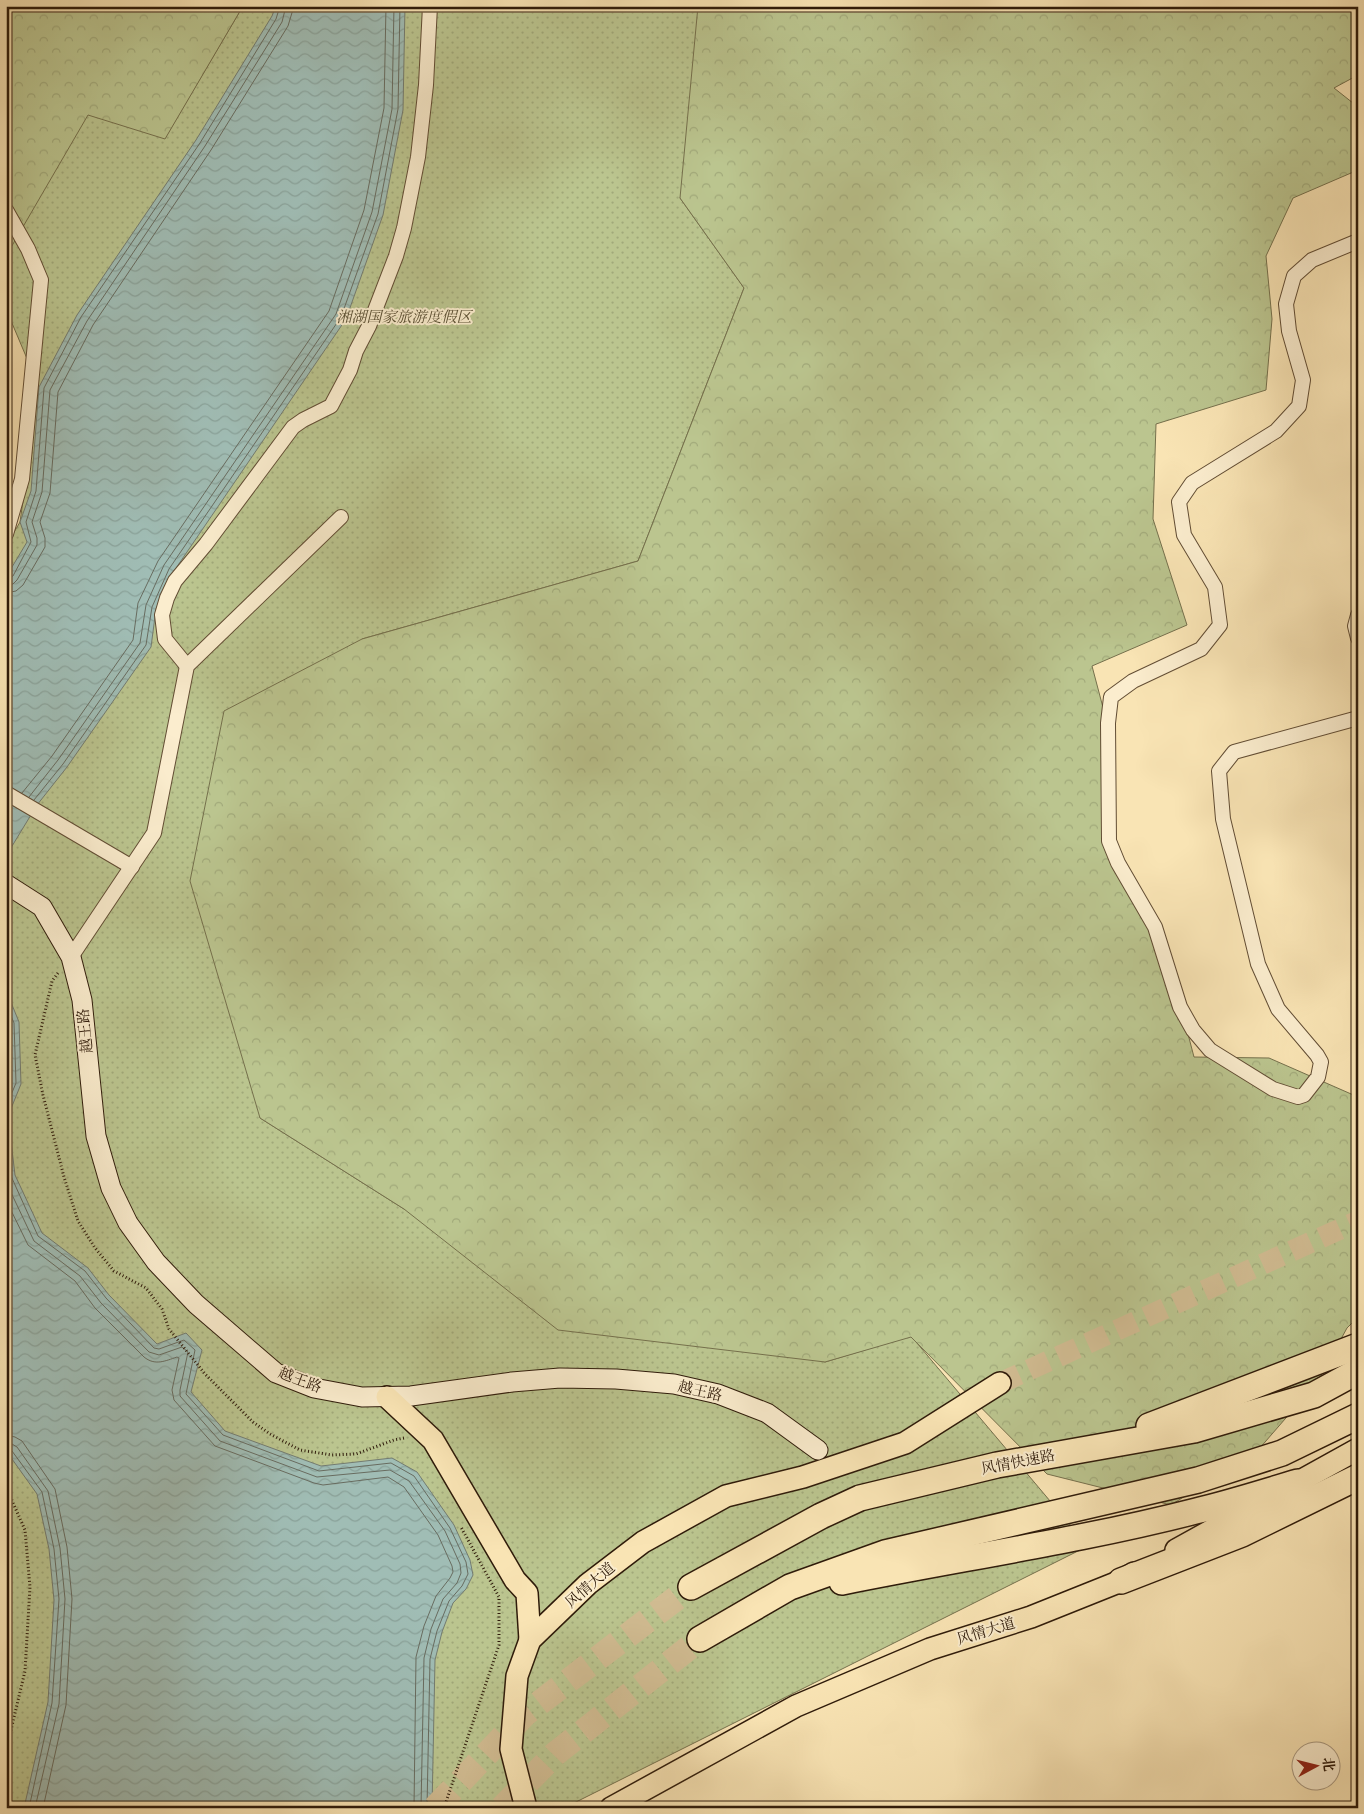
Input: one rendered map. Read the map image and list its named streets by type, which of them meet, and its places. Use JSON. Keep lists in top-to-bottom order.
{
  "streets": {
    "highway": ["风情快速路"],
    "main road": ["越王路", "风情大道"]
  },
  "parks": ["湘湖国家旅游度假区"],
  "north": "right"
}
